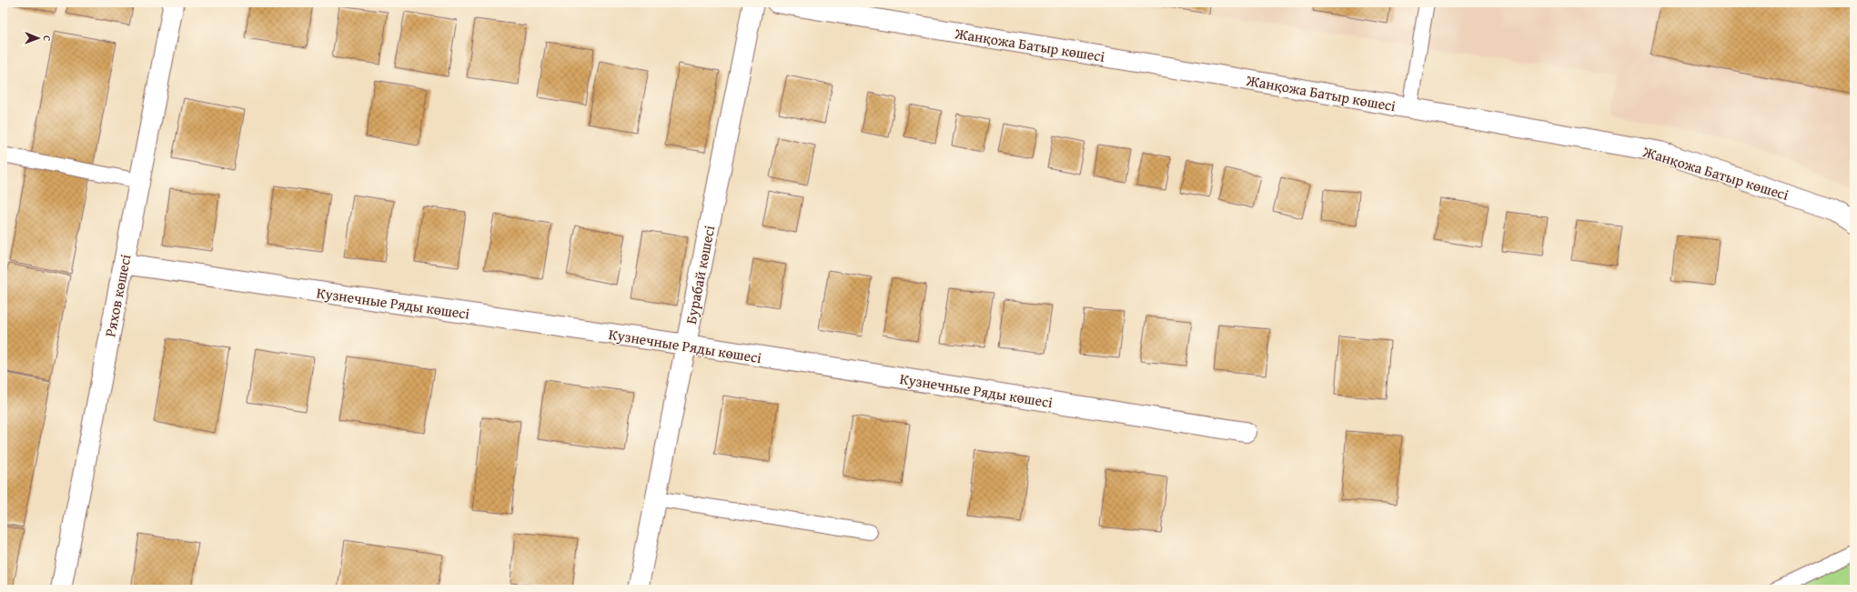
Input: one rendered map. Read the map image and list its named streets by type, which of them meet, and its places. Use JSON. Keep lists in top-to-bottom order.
{
  "streets": {
    "street": [
      "Жанқожа Батыр көшесі",
      "Бурабай көшесі",
      "Ряхов көшесі",
      "Кузнечные Ряды көшесі"
    ]
  },
  "crossings": [
    ["Бурабай көшесі", "Кузнечные Ряды көшесі"],
    ["Ряхов көшесі", "Кузнечные Ряды көшесі"]
  ],
  "north": "right"
}
